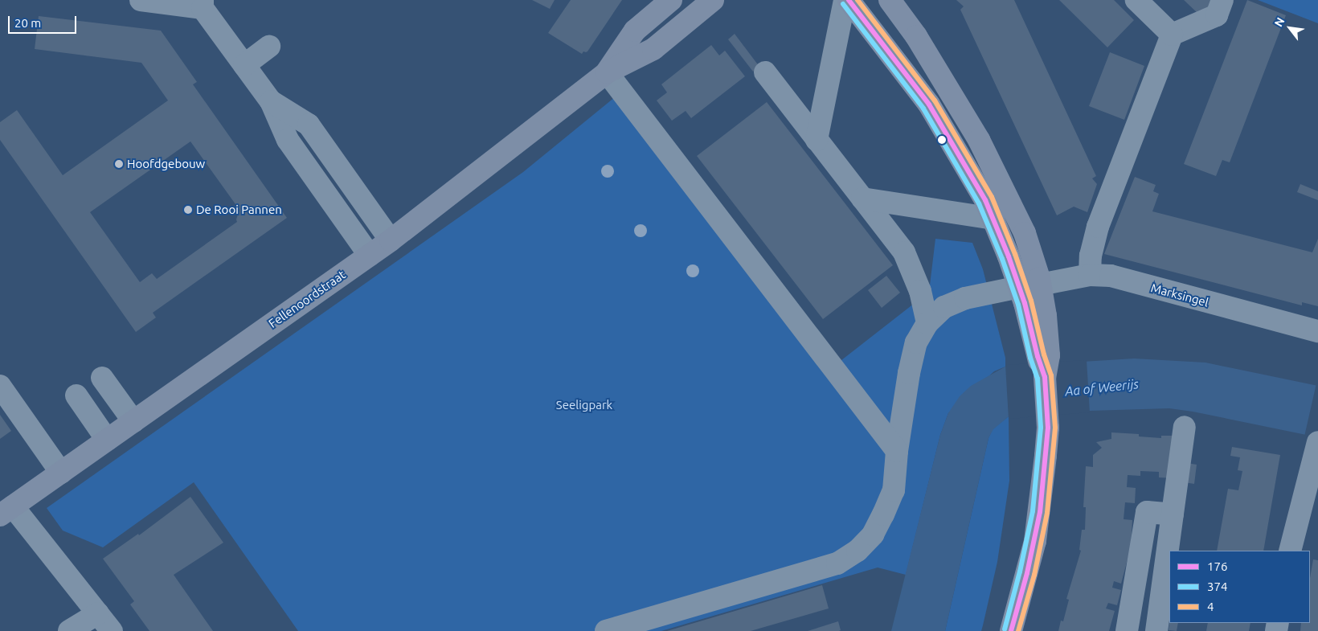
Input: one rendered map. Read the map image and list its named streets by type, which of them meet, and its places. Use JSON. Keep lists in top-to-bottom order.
{
  "streets": {
    "main road": ["Fellenoordstraat"],
    "street": ["Marksingel"]
  },
  "water": ["Aa of Weerijs"],
  "parks": ["Seeligpark"],
  "places": ["Hoofdgebouw", "De Rooi Pannen"],
  "lines": ["transit line 176", "transit line 4", "transit line 374"],
  "legend": ["176", "374", "4"],
  "scale_bar": "20 m",
  "north": "top left"
}
